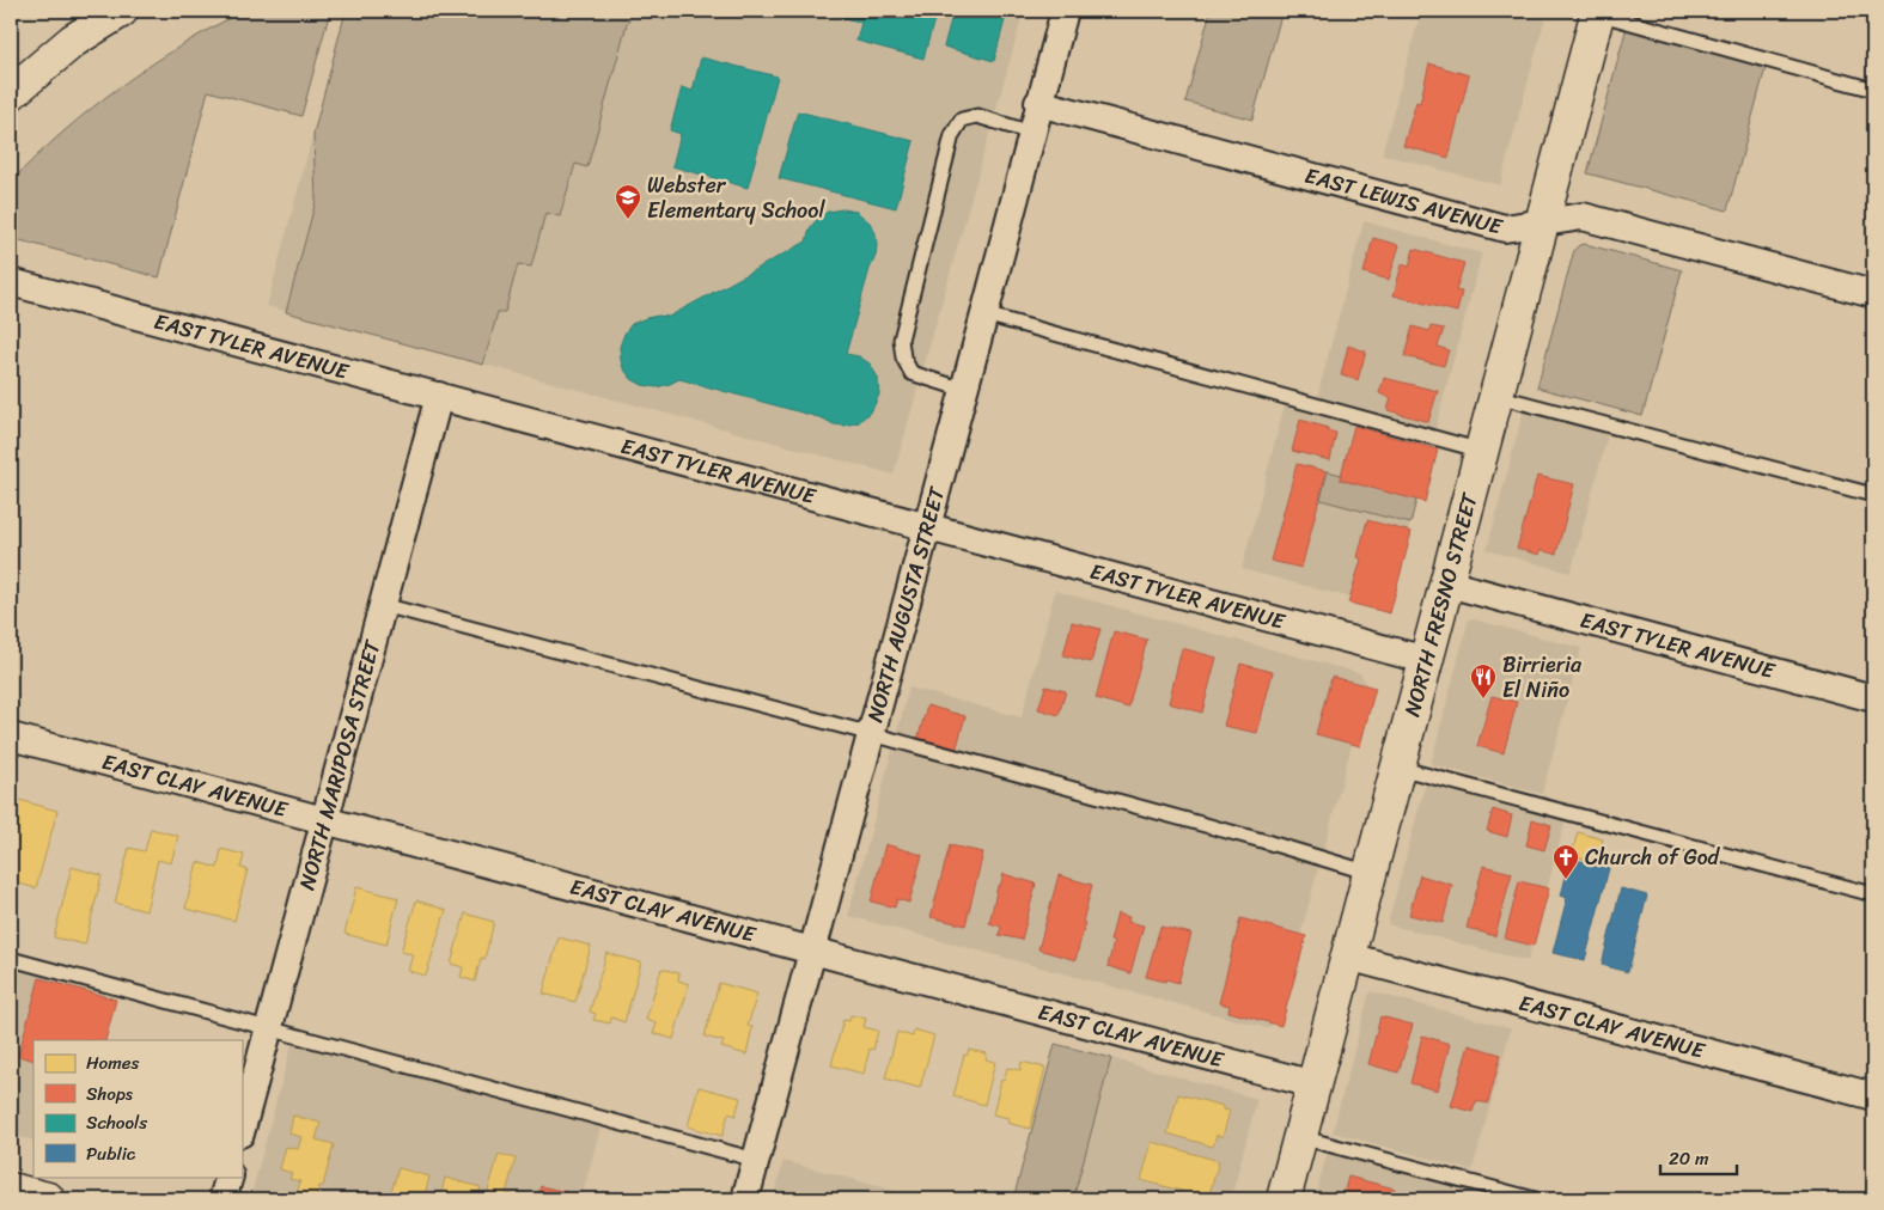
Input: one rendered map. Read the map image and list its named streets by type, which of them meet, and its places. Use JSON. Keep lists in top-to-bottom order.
{
  "streets": {
    "main road": ["NORTH FRESNO STREET"],
    "street": [
      "EAST LEWIS AVENUE",
      "EAST TYLER AVENUE",
      "NORTH AUGUSTA STREET",
      "NORTH MARIPOSA STREET",
      "EAST CLAY AVENUE"
    ]
  },
  "crossings": [
    ["EAST LEWIS AVENUE", "NORTH AUGUSTA STREET"],
    ["EAST LEWIS AVENUE", "NORTH FRESNO STREET"],
    ["EAST TYLER AVENUE", "NORTH AUGUSTA STREET"],
    ["EAST TYLER AVENUE", "NORTH FRESNO STREET"],
    ["EAST TYLER AVENUE", "NORTH MARIPOSA STREET"],
    ["NORTH AUGUSTA STREET", "EAST CLAY AVENUE"],
    ["NORTH FRESNO STREET", "EAST CLAY AVENUE"],
    ["NORTH MARIPOSA STREET", "EAST CLAY AVENUE"]
  ],
  "places": {
    "school or university": ["Webster Elementary School"],
    "restaurant": ["Birrieria El Niño"],
    "church": ["Church of God"]
  },
  "legend": [
    "Homes",
    "Shops",
    "Schools",
    "Public"
  ],
  "scale_bar": "20 m"
}
